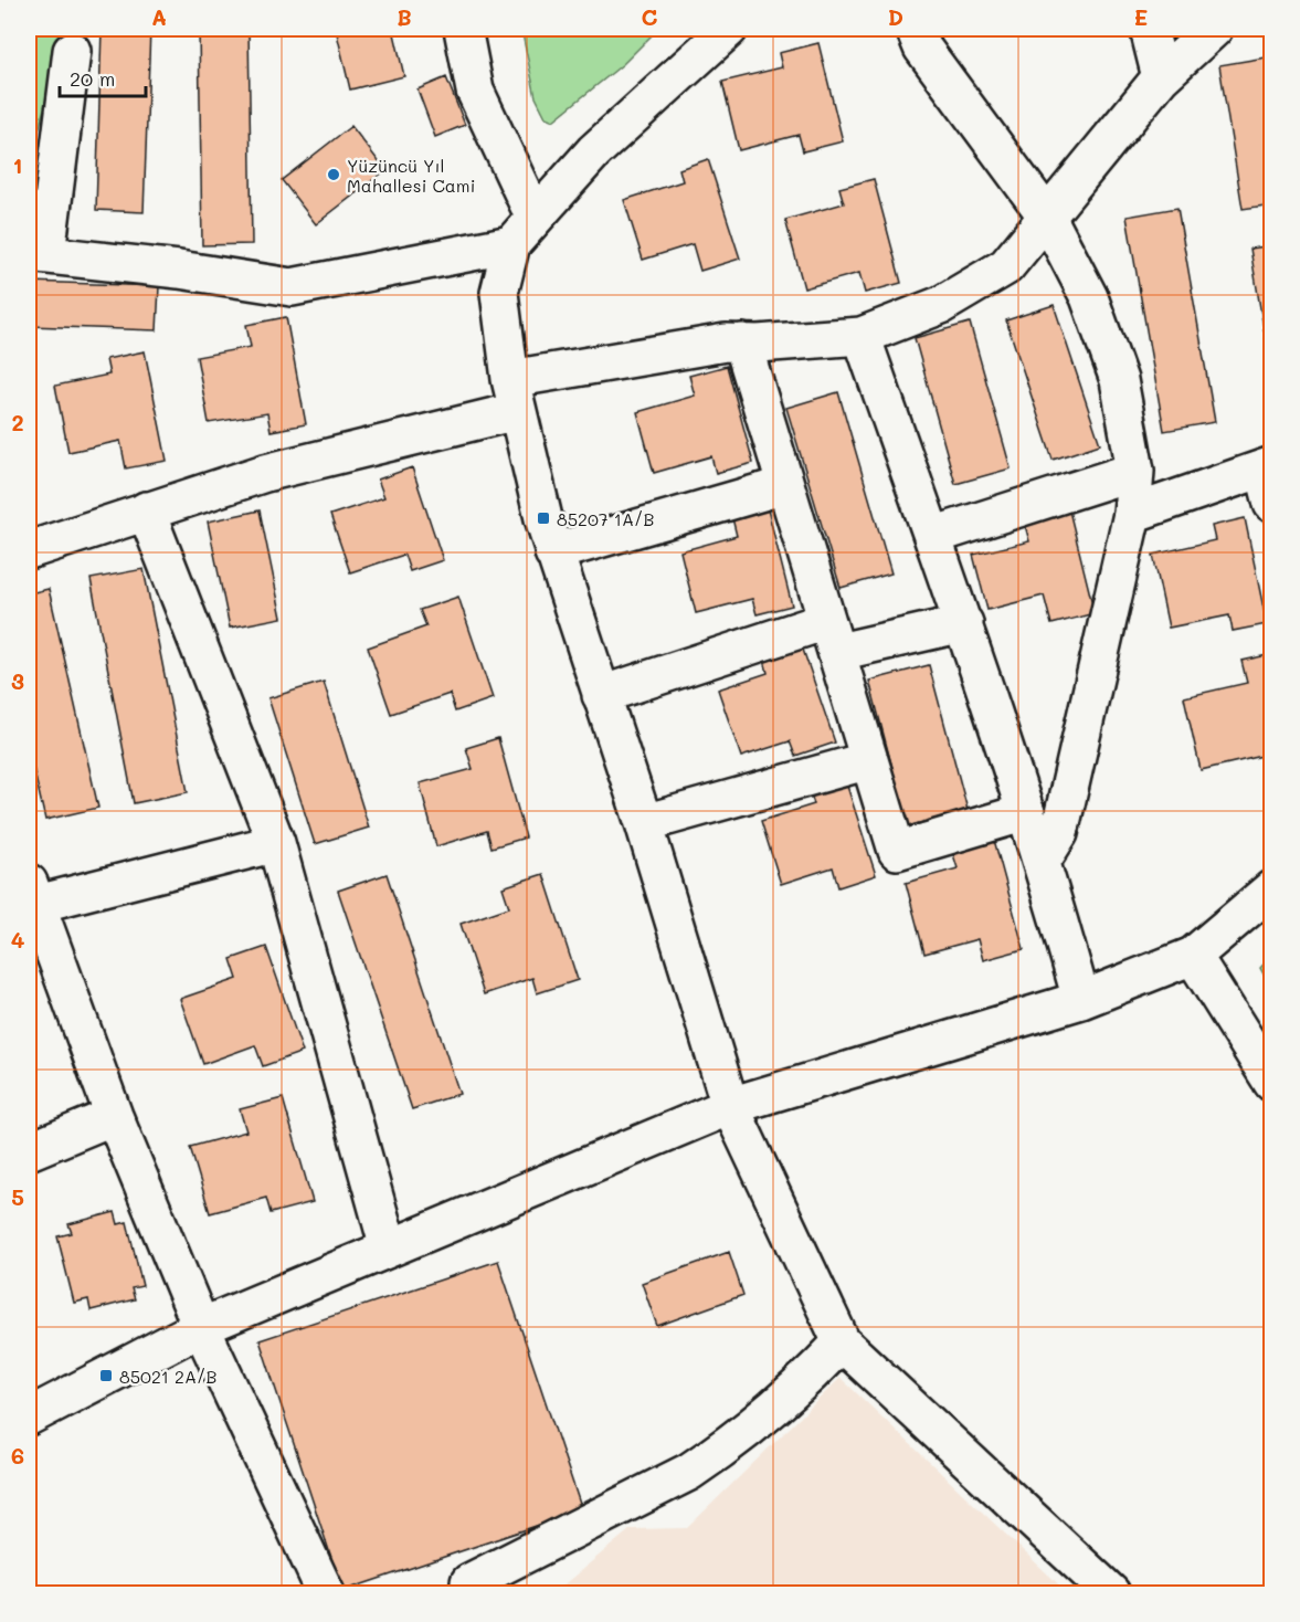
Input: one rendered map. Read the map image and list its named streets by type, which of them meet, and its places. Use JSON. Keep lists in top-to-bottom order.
{
  "places": {
    "other": ["Yüzüncü Yıl Mahallesi Cami"],
    "transit": ["85207 1A/B", "85021 2A/B"]
  },
  "scale_bar": "20 m",
  "grid": {
    "columns": [
      "A",
      "B",
      "C",
      "D",
      "E"
    ],
    "rows": [
      "1",
      "2",
      "3",
      "4",
      "5",
      "6"
    ]
  }
}
